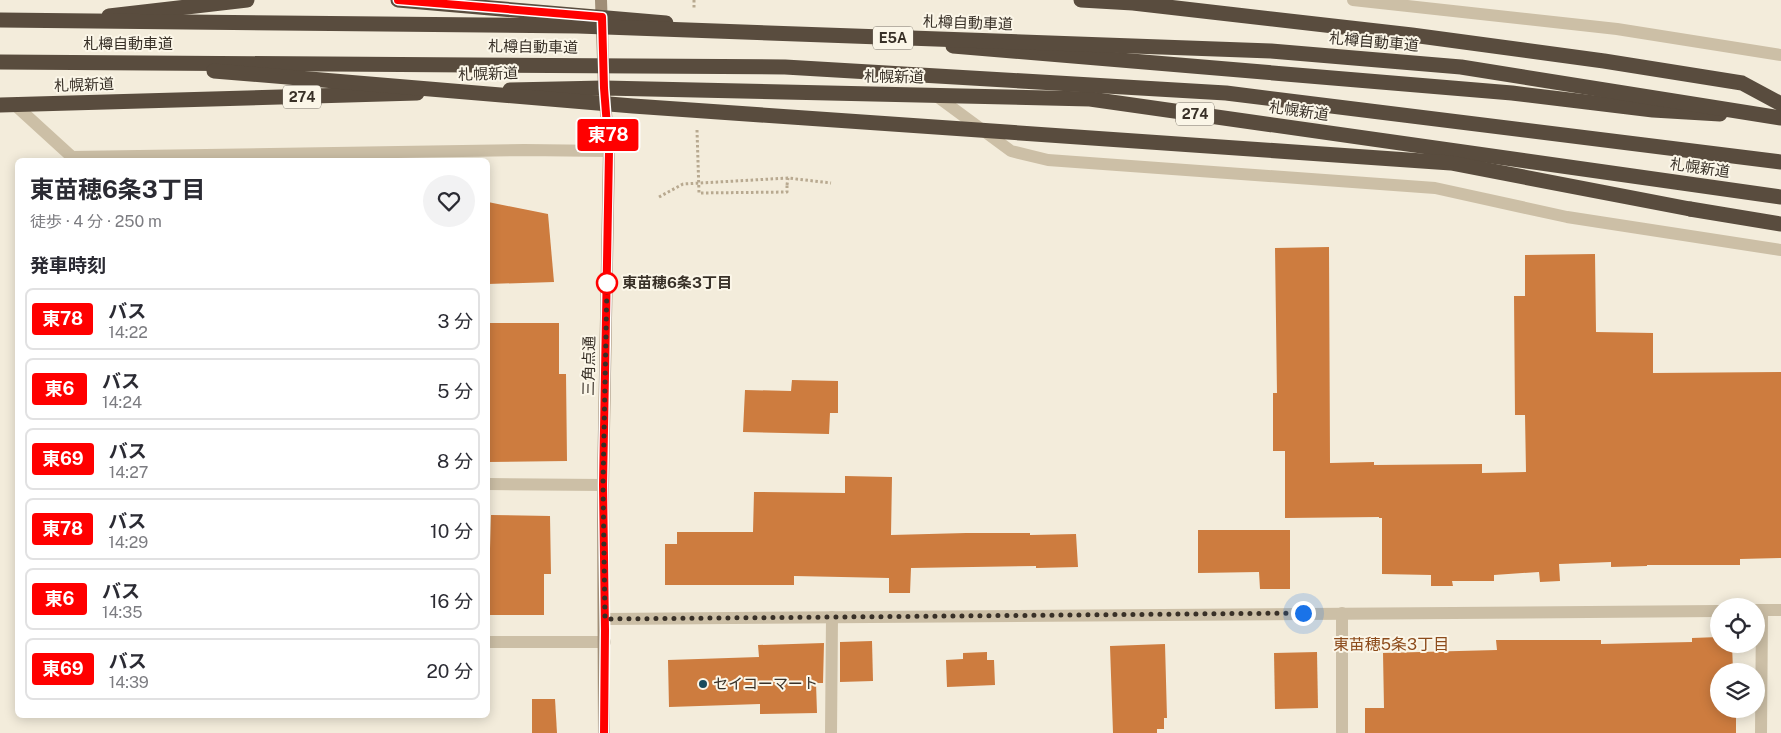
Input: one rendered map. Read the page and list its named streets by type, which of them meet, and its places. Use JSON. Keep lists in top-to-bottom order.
{
  "streets": {
    "highway": [
      "札樽自動車道",
      "E5A",
      "札幌新道",
      "274"
    ],
    "street": ["三角点通"]
  },
  "crossings": [
    ["札幌新道", "三角点通"]
  ],
  "districts": ["東苗穂5条3丁目"],
  "places": ["東苗穂6条3丁目", "セイコーマート"],
  "lines": ["bus line 東78"],
  "page": {
    "on_map": "東78",
    "heading": [
      ["東苗穂6条3丁目", "徒歩 · 4 分 · 250 m"],
      "発車時刻"
    ],
    "list": [
      {
        "mark": "東78",
        "name": "バス",
        "note": "14:22",
        "value": "3 分"
      },
      {
        "mark": "東6",
        "name": "バス",
        "note": "14:24",
        "value": "5 分"
      },
      {
        "mark": "東69",
        "name": "バス",
        "note": "14:27",
        "value": "8 分"
      },
      {
        "mark": "東78",
        "name": "バス",
        "note": "14:29",
        "value": "10 分"
      },
      {
        "mark": "東6",
        "name": "バス",
        "note": "14:35",
        "value": "16 分"
      },
      {
        "mark": "東69",
        "name": "バス",
        "note": "14:39",
        "value": "20 分"
      }
    ]
  }
}
